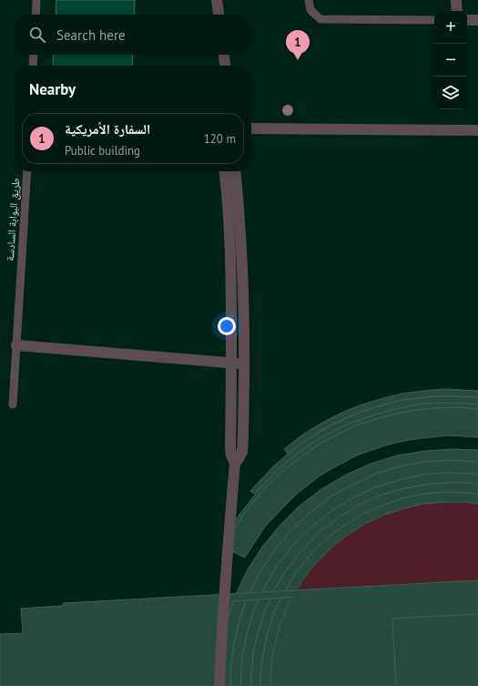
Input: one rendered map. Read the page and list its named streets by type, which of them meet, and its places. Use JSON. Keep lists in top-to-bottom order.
{
  "streets": {
    "lane": ["طريق البوابة السادسة"]
  },
  "page": {
    "map_buttons": ["+", "−"],
    "search": "Search here",
    "pins": "1",
    "heading": "Nearby",
    "list": [
      {
        "mark": "1",
        "name": "السفارة الأمريكية",
        "note": "Public building",
        "value": "120 m"
      }
    ]
  }
}
